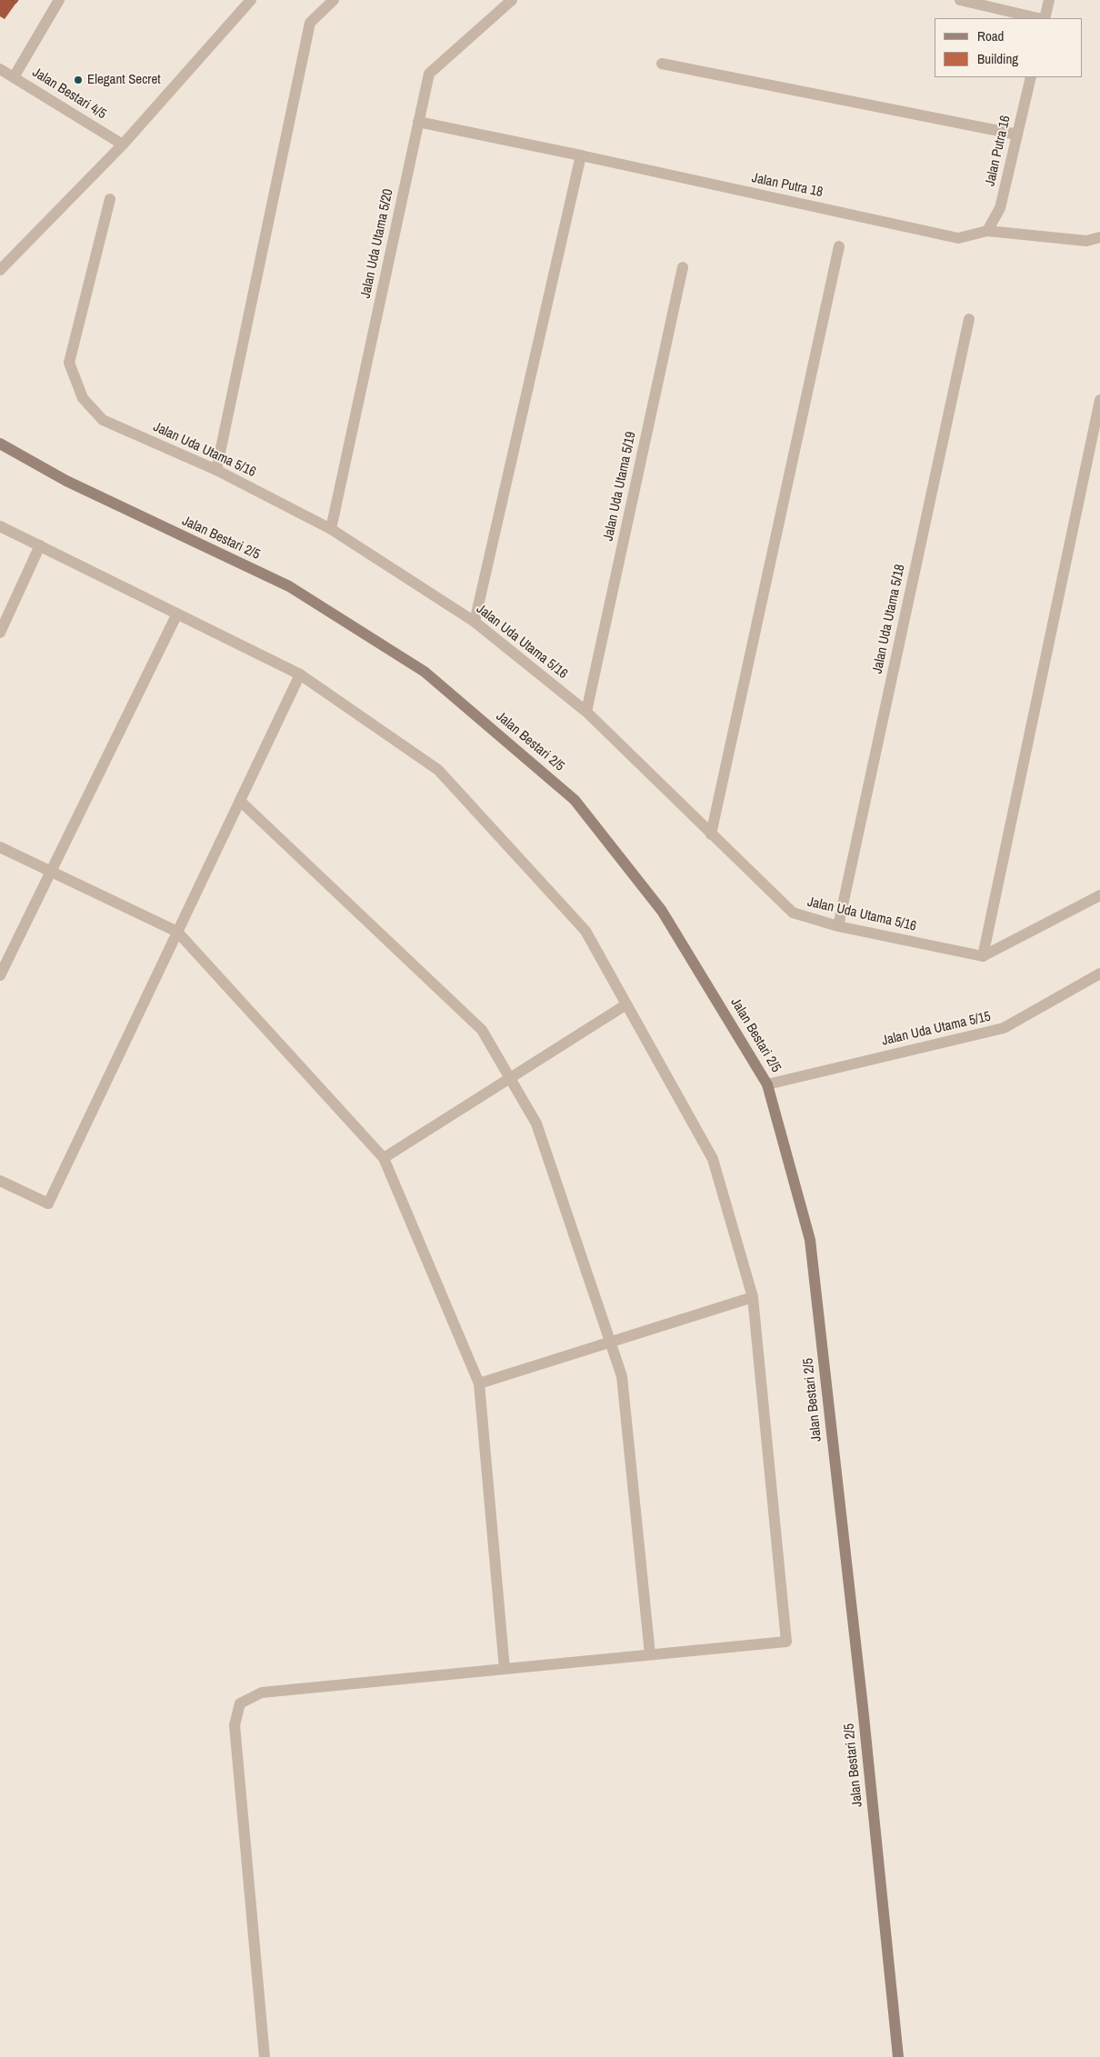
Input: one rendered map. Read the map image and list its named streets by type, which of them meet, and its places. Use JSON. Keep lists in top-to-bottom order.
{
  "streets": {
    "street": [
      "Jalan Bestari 4/5",
      "Jalan Putra 16",
      "Jalan Putra 18",
      "Jalan Uda Utama 5/20",
      "Jalan Uda Utama 5/16",
      "Jalan Uda Utama 5/19",
      "Jalan Bestari 2/5",
      "Jalan Uda Utama 5/18",
      "Jalan Uda Utama 5/15"
    ]
  },
  "crossings": [
    ["Jalan Putra 16", "Jalan Putra 18"],
    ["Jalan Putra 18", "Jalan Uda Utama 5/20"],
    ["Jalan Uda Utama 5/20", "Jalan Uda Utama 5/16"],
    ["Jalan Uda Utama 5/16", "Jalan Uda Utama 5/19"],
    ["Jalan Uda Utama 5/16", "Jalan Uda Utama 5/18"],
    ["Jalan Bestari 2/5", "Jalan Uda Utama 5/15"]
  ],
  "places": ["Elegant Secret"],
  "legend": ["Road", "Building"]
}
